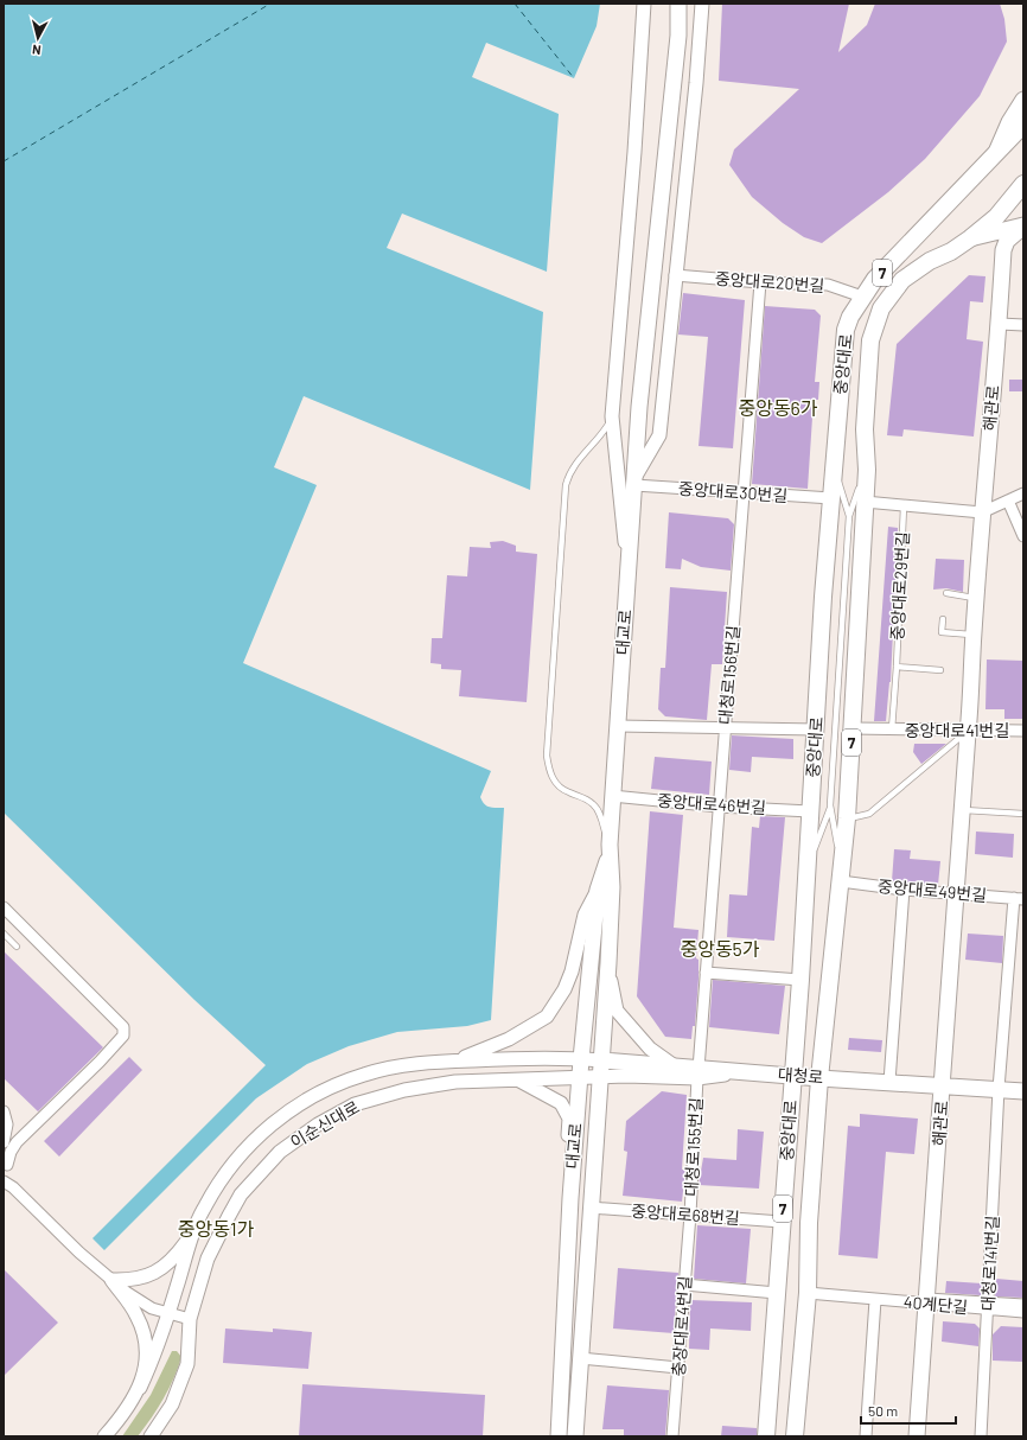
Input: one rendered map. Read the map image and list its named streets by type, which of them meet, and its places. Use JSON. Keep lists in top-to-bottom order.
{
  "streets": {
    "main road": [
      "7",
      "중앙대로",
      "해관로",
      "대교로",
      "대청로"
    ],
    "street": [
      "중앙대로20번길",
      "중앙대로30번길",
      "중앙대로29번길",
      "대청로156번길",
      "중앙대로41번길",
      "중앙대로46번길",
      "중앙대로49번길",
      "이순신대로",
      "대청로155번길",
      "중앙대로68번길",
      "대청로141번길",
      "40계단길",
      "충장대로4번길"
    ]
  },
  "crossings": [
    ["중앙대로20번길", "중앙대로"],
    ["중앙대로20번길", "대청로156번길"],
    ["중앙대로", "중앙대로30번길"],
    ["중앙대로", "중앙대로29번길"],
    ["중앙대로", "중앙대로41번길"],
    ["중앙대로", "중앙대로46번길"],
    ["중앙대로", "중앙대로49번길"],
    ["중앙대로", "대청로"],
    ["중앙대로", "중앙대로68번길"],
    ["중앙대로", "40계단길"],
    ["해관로", "중앙대로29번길"],
    ["해관로", "중앙대로41번길"],
    ["해관로", "중앙대로49번길"],
    ["해관로", "대청로"],
    ["해관로", "40계단길"],
    ["중앙대로30번길", "대교로"],
    ["중앙대로30번길", "대청로156번길"],
    ["중앙대로29번길", "중앙대로41번길"],
    ["대교로", "중앙대로46번길"],
    ["대교로", "대청로"],
    ["대교로", "이순신대로"],
    ["대교로", "중앙대로68번길"],
    ["대청로156번길", "중앙대로46번길"],
    ["대청로156번길", "대청로"],
    ["대청로156번길", "이순신대로"],
    ["대청로156번길", "대청로155번길"],
    ["대청로", "이순신대로"],
    ["대청로", "대청로155번길"],
    ["대청로", "대청로141번길"],
    ["이순신대로", "대청로155번길"],
    ["대청로155번길", "중앙대로68번길"],
    ["대청로155번길", "충장대로4번길"],
    ["중앙대로68번길", "충장대로4번길"],
    ["대청로141번길", "40계단길"]
  ],
  "districts": ["중앙동6가", "중앙동5가", "중앙동1가"],
  "scale_bar": "50 m",
  "north": "bottom"
}
